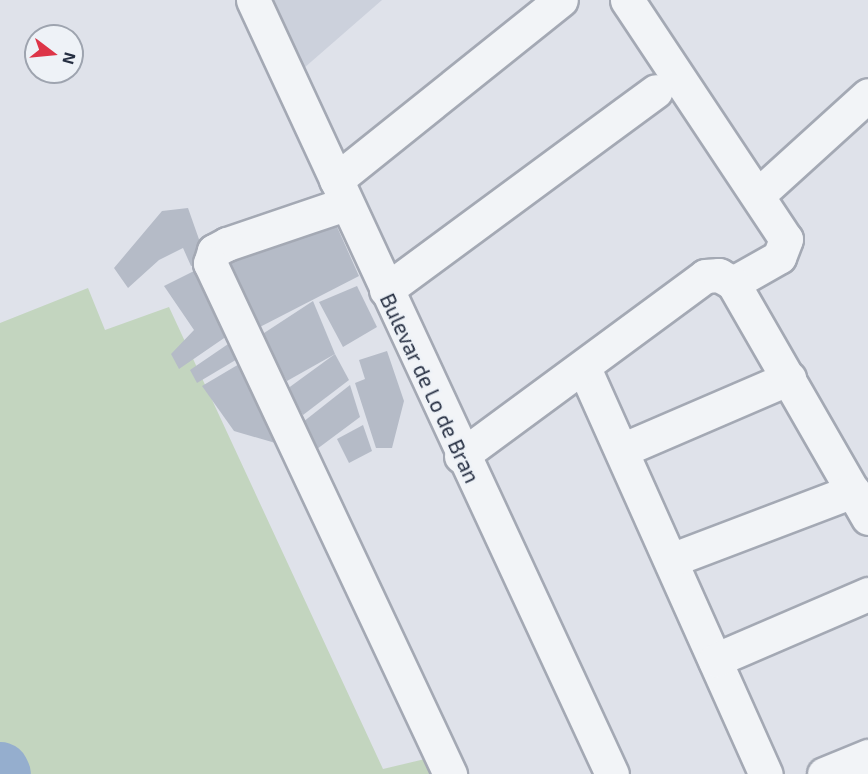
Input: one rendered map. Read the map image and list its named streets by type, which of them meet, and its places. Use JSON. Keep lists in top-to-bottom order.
{
  "streets": {
    "street": ["Bulevar de Lo de Bran"]
  },
  "north": "right"
}
